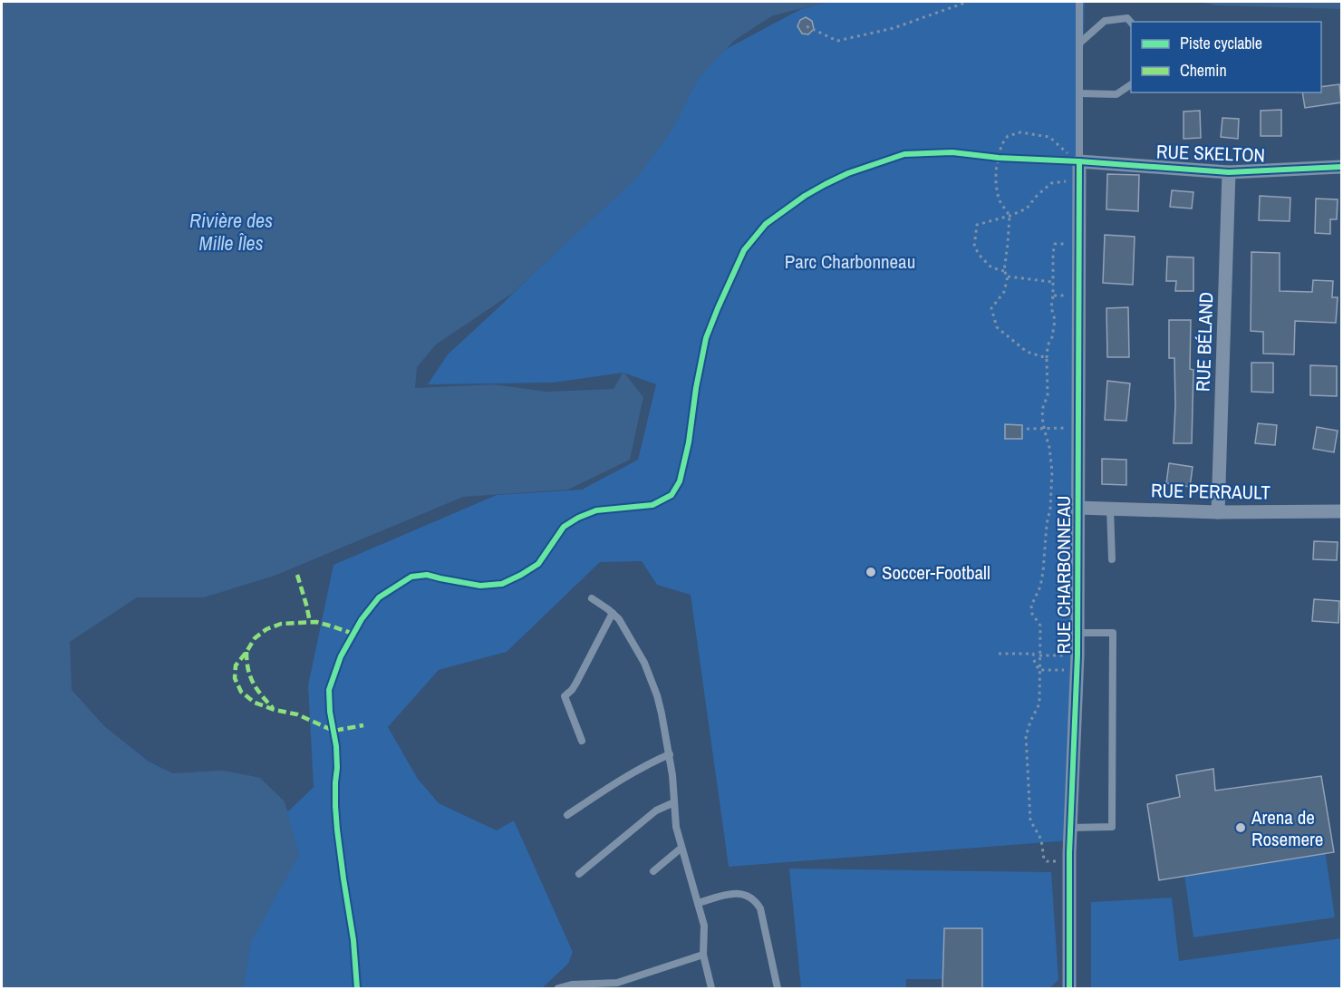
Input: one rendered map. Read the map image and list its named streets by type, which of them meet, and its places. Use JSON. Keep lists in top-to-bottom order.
{
  "streets": {
    "street": [
      "RUE SKELTON",
      "RUE BÉLAND",
      "RUE PERRAULT",
      "RUE CHARBONNEAU"
    ]
  },
  "crossings": [
    ["RUE SKELTON", "RUE BÉLAND"],
    ["RUE SKELTON", "RUE CHARBONNEAU"],
    ["RUE BÉLAND", "RUE PERRAULT"],
    ["RUE PERRAULT", "RUE CHARBONNEAU"]
  ],
  "water": ["Rivière des Mille Îles"],
  "parks": ["Parc Charbonneau"],
  "places": ["Soccer-Football", "Arena de Rosemere"],
  "legend": ["Piste cyclable", "Chemin"]
}
